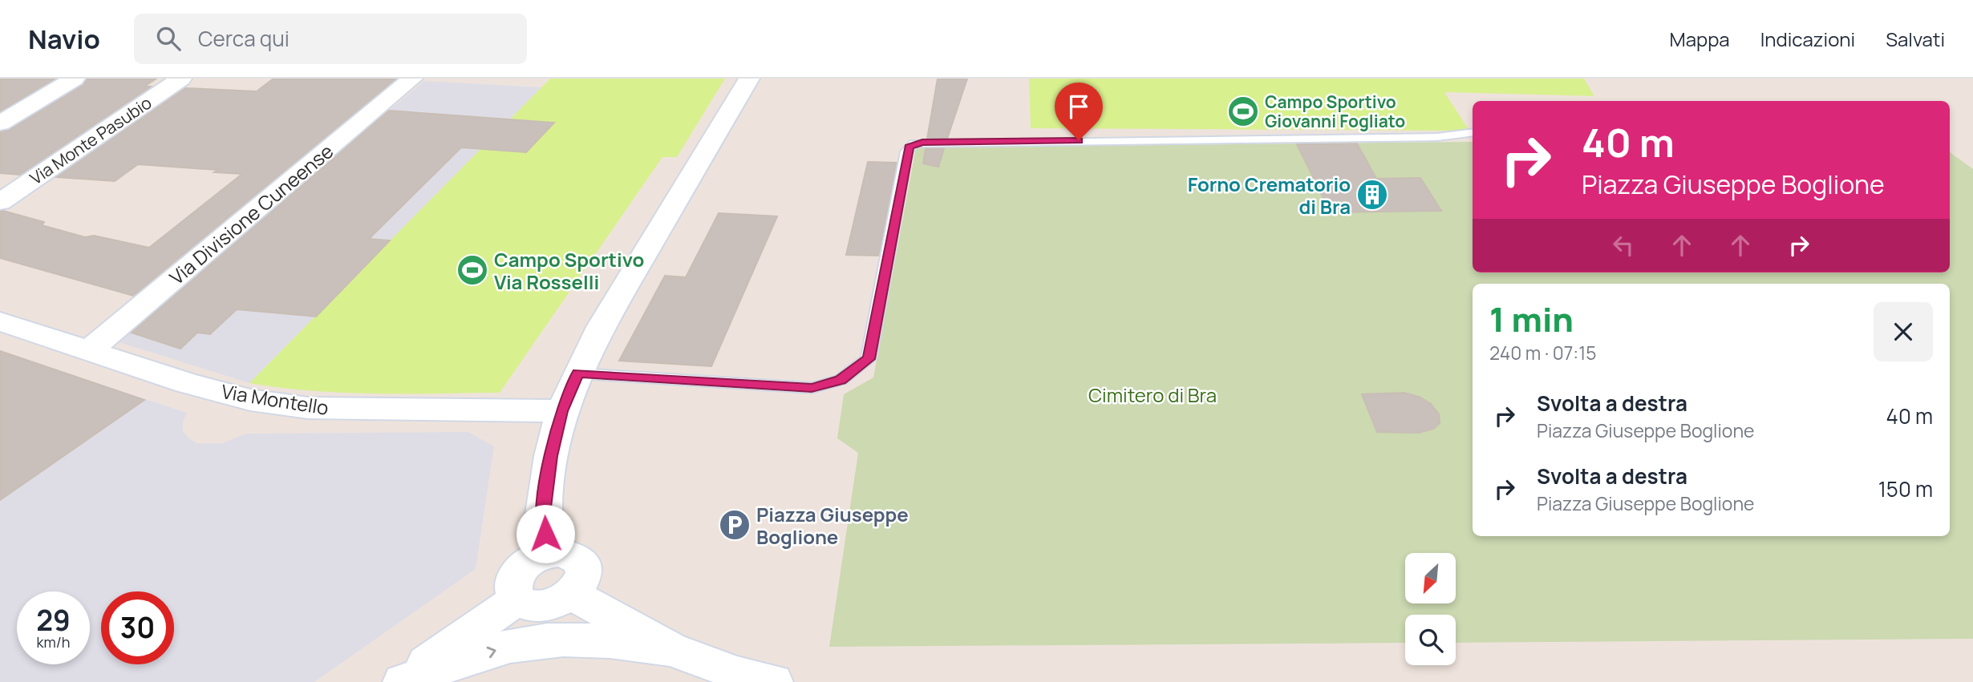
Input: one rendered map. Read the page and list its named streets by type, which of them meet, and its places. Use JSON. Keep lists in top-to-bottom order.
{
  "streets": {
    "street": ["Via Monte Pasubio", "Via Divisione Cuneense", "Via Montello"]
  },
  "crossings": [
    ["Via Divisione Cuneense", "Via Montello"]
  ],
  "parks": ["Cimitero di Bra"],
  "places": {
    "sports": ["Campo Sportivo Giovanni Fogliato", "Campo Sportivo Via Rosselli"],
    "building": ["Forno Crematorio di Bra"],
    "parking": ["Piazza Giuseppe Boglione"]
  },
  "north": "bottom left",
  "page": {
    "header": "Navio",
    "search": "Cerca qui",
    "nav": ["Mappa", "Indicazioni", "Salvati"],
    "turn": ["40 m", "Piazza Giuseppe Boglione"],
    "heading": ["1 min", "240 m · 07:15"],
    "list": [
      {
        "name": "Svolta a destra",
        "note": "Piazza Giuseppe Boglione",
        "value": "40 m"
      },
      {
        "name": "Svolta a destra",
        "note": "Piazza Giuseppe Boglione",
        "value": "150 m"
      }
    ],
    "speed": "29 km/h",
    "limit": "30"
  }
}
